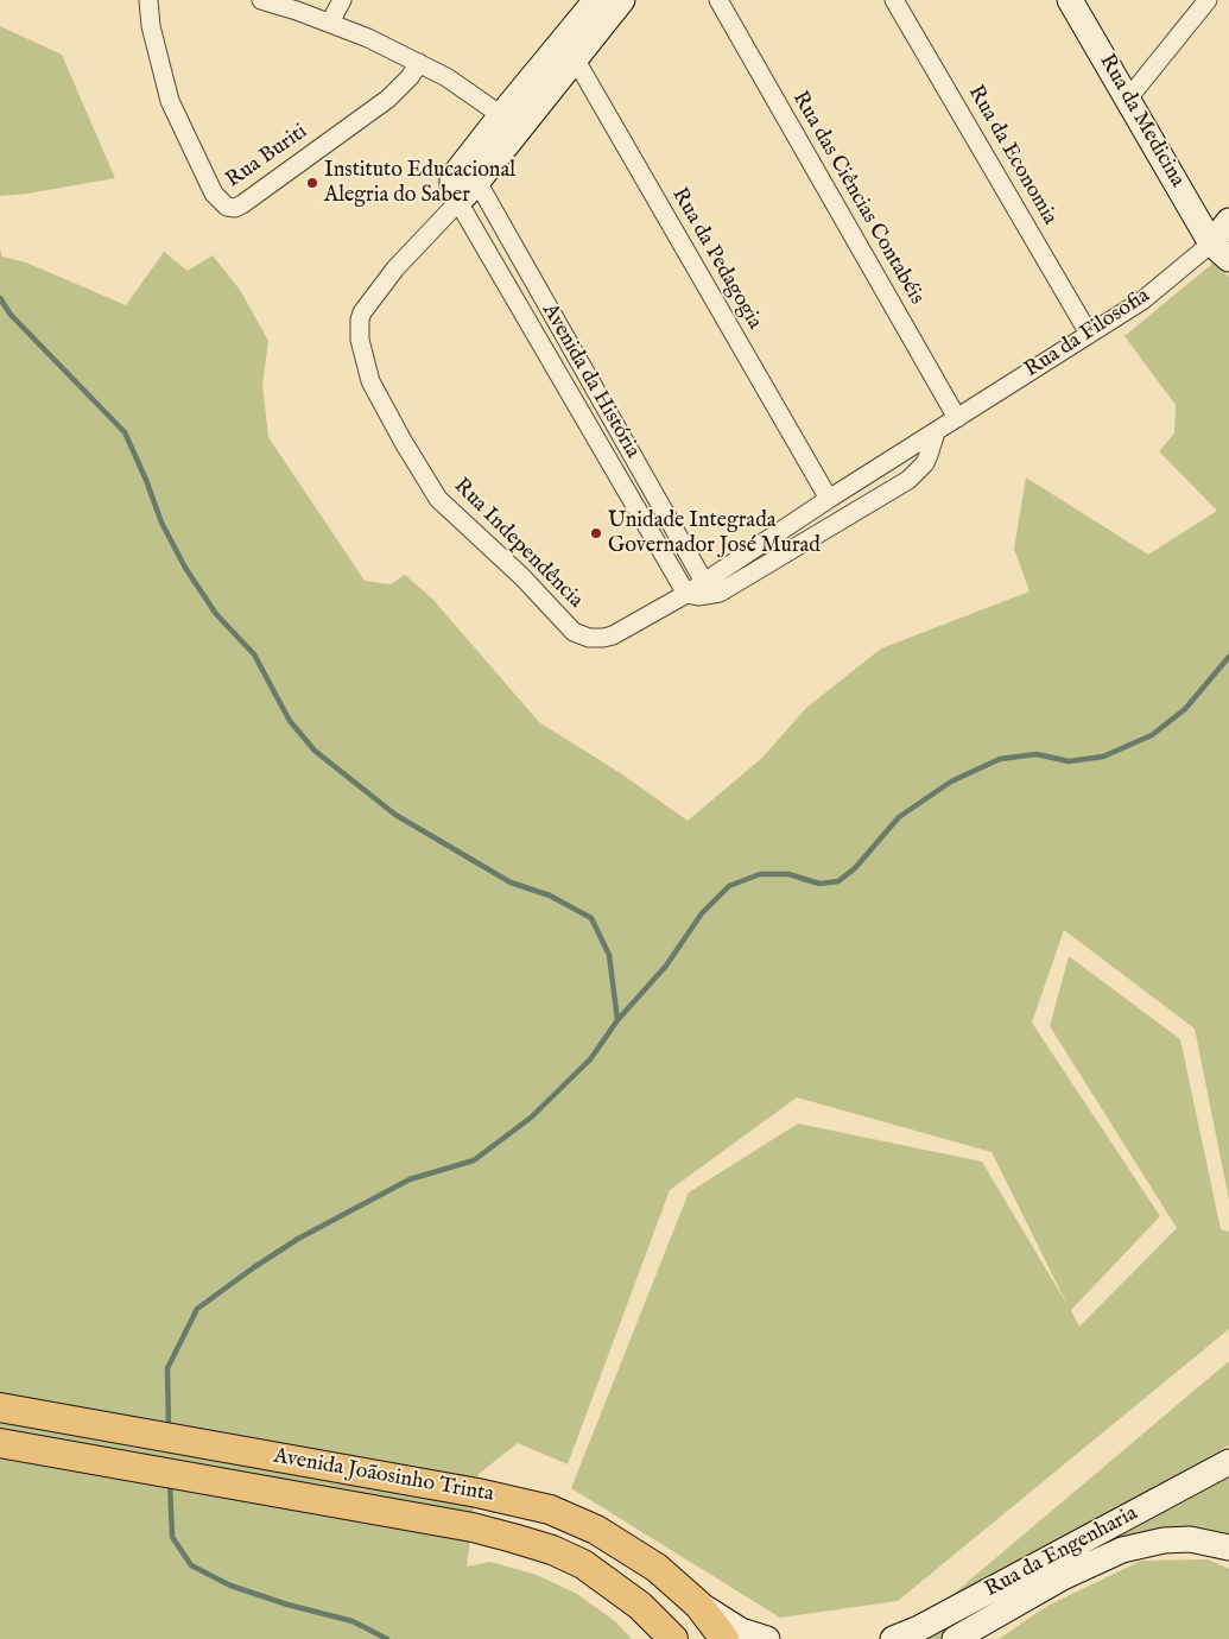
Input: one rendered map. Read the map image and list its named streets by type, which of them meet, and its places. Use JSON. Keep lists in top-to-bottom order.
{
  "streets": {
    "main road": ["Avenida Joãosinho Trinta"],
    "street": [
      "Rua da Medicina",
      "Rua da Economia",
      "Rua Buriti",
      "Rua das Ciências Contabéis",
      "Rua da Pedagogia",
      "Rua da Filosofia",
      "Avenida da História",
      "Rua Independência",
      "Rua da Engenharia"
    ]
  },
  "crossings": [
    ["Rua da Medicina", "Rua da Filosofia"],
    ["Rua da Economia", "Rua da Filosofia"],
    ["Rua das Ciências Contabéis", "Rua da Filosofia"],
    ["Rua da Pedagogia", "Rua da Filosofia"],
    ["Rua da Pedagogia", "Avenida da História"],
    ["Rua da Filosofia", "Avenida da História"],
    ["Rua da Filosofia", "Rua Independência"],
    ["Avenida da História", "Rua Independência"]
  ],
  "places": ["Instituto Educacional Alegria do Saber", "Unidade Integrada Governador José Murad"]
}
